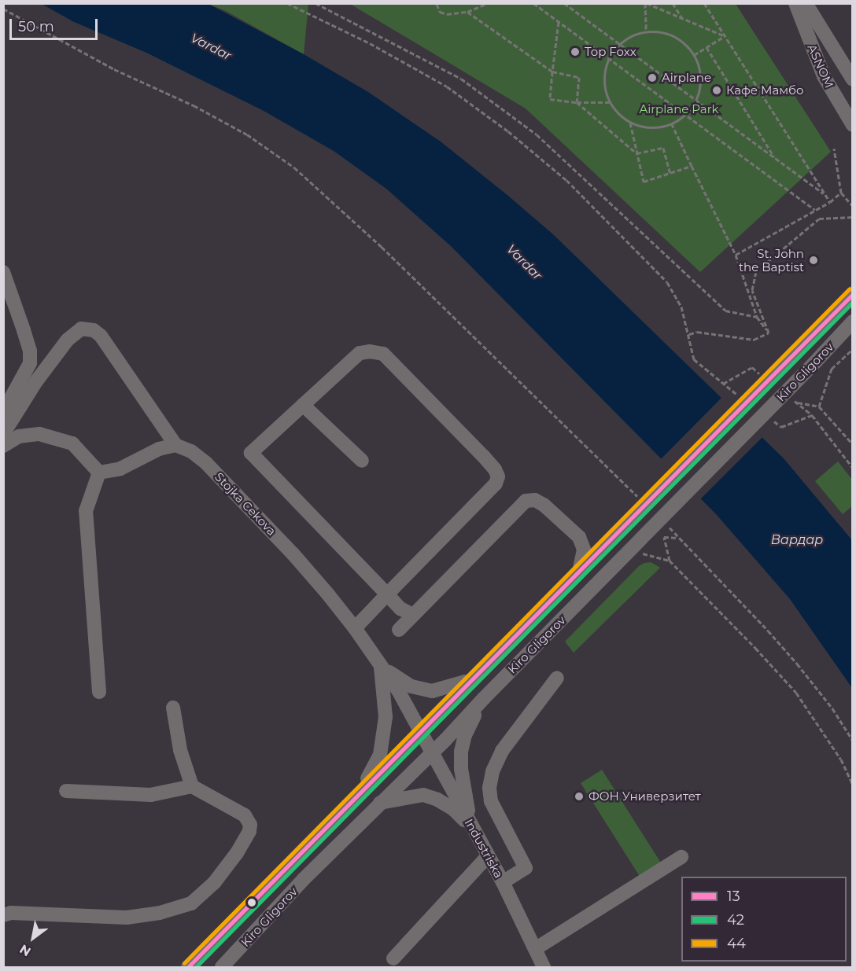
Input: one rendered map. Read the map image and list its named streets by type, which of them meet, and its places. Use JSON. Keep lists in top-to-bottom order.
{
  "streets": {
    "street": [
      "ASNOM",
      "Kiro Gligorov",
      "Stojka Cekova",
      "Industriska"
    ]
  },
  "crossings": [
    ["Kiro Gligorov", "Stojka Cekova"],
    ["Kiro Gligorov", "Industriska"],
    ["Stojka Cekova", "Industriska"]
  ],
  "water": ["Vardar", "Вардар"],
  "parks": ["Airplane Park"],
  "places": [
    "Top Foxx",
    "Airplane",
    "Кафе Мамбо",
    "St. John the Baptist",
    "ФОН Универзитет"
  ],
  "lines": ["transit line 44", "transit line 13", "transit line 42"],
  "legend": ["13", "42", "44"],
  "scale_bar": "50 m",
  "north": "bottom left"
}
